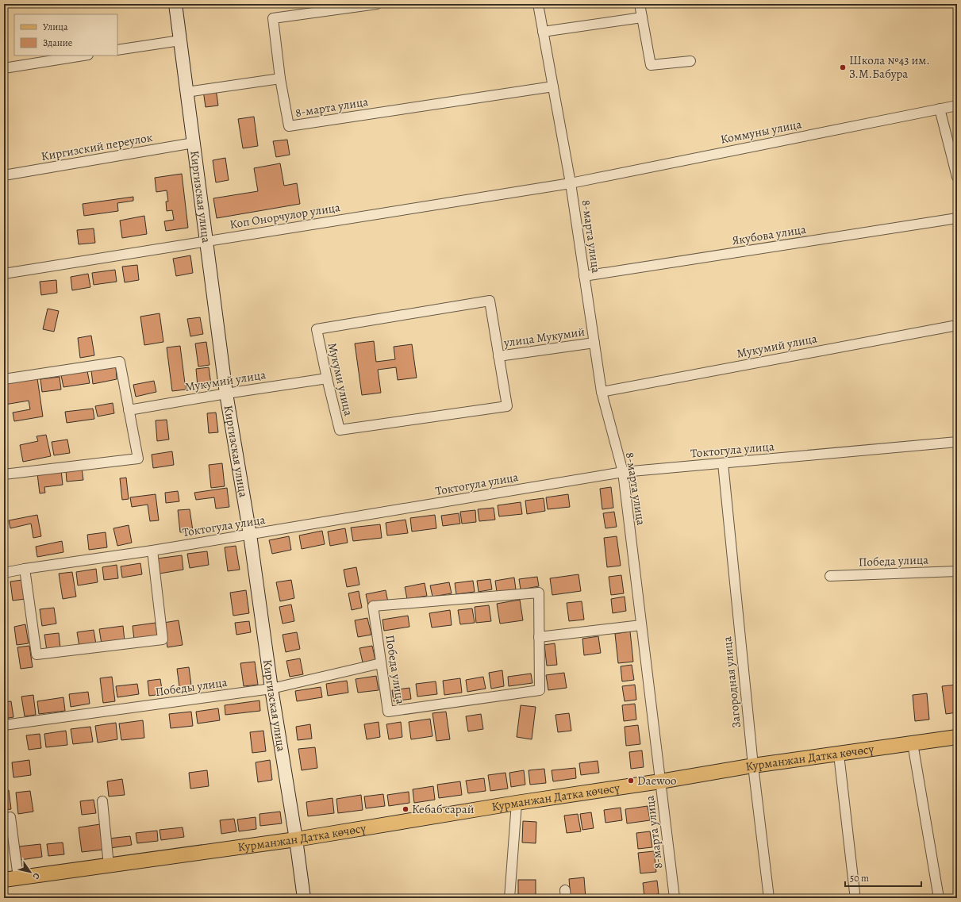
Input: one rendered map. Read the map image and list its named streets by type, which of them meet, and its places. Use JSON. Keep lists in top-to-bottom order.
{
  "streets": {
    "main road": ["Курманжан Датка көчөсү"],
    "street": [
      "8-марта улица",
      "Коммуны улица",
      "Киргизский переулок",
      "Киргизская улица",
      "Коп Онорчулор улица",
      "Якубова улица",
      "улица Мукумий",
      "Мукумий улица",
      "Мукуми улица",
      "Токтогула улица",
      "Победа улица",
      "Загородная улица",
      "Победы улица"
    ]
  },
  "crossings": [
    ["8-марта улица", "Коммуны улица"],
    ["8-марта улица", "Коп Онорчулор улица"],
    ["8-марта улица", "Якубова улица"],
    ["8-марта улица", "улица Мукумий"],
    ["8-марта улица", "Мукумий улица"],
    ["8-марта улица", "Токтогула улица"],
    ["8-марта улица", "Курманжан Датка көчөсү"],
    ["Коммуны улица", "Коп Онорчулор улица"],
    ["Киргизский переулок", "Киргизская улица"],
    ["Киргизская улица", "Коп Онорчулор улица"],
    ["Киргизская улица", "Мукумий улица"],
    ["Киргизская улица", "Токтогула улица"],
    ["Киргизская улица", "Победы улица"],
    ["Киргизская улица", "Курманжан Датка көчөсү"],
    ["улица Мукумий", "Мукуми улица"],
    ["Мукумий улица", "Мукуми улица"],
    ["Токтогула улица", "Загородная улица"],
    ["Победа улица", "Победы улица"],
    ["Загородная улица", "Курманжан Датка көчөсү"]
  ],
  "places": ["Школа №43 им. З.М.Бабура", "Daewoo", "Кебаб сарай"],
  "legend": ["Улица", "Здание"],
  "scale_bar": "50 m",
  "north": "bottom right"
}
